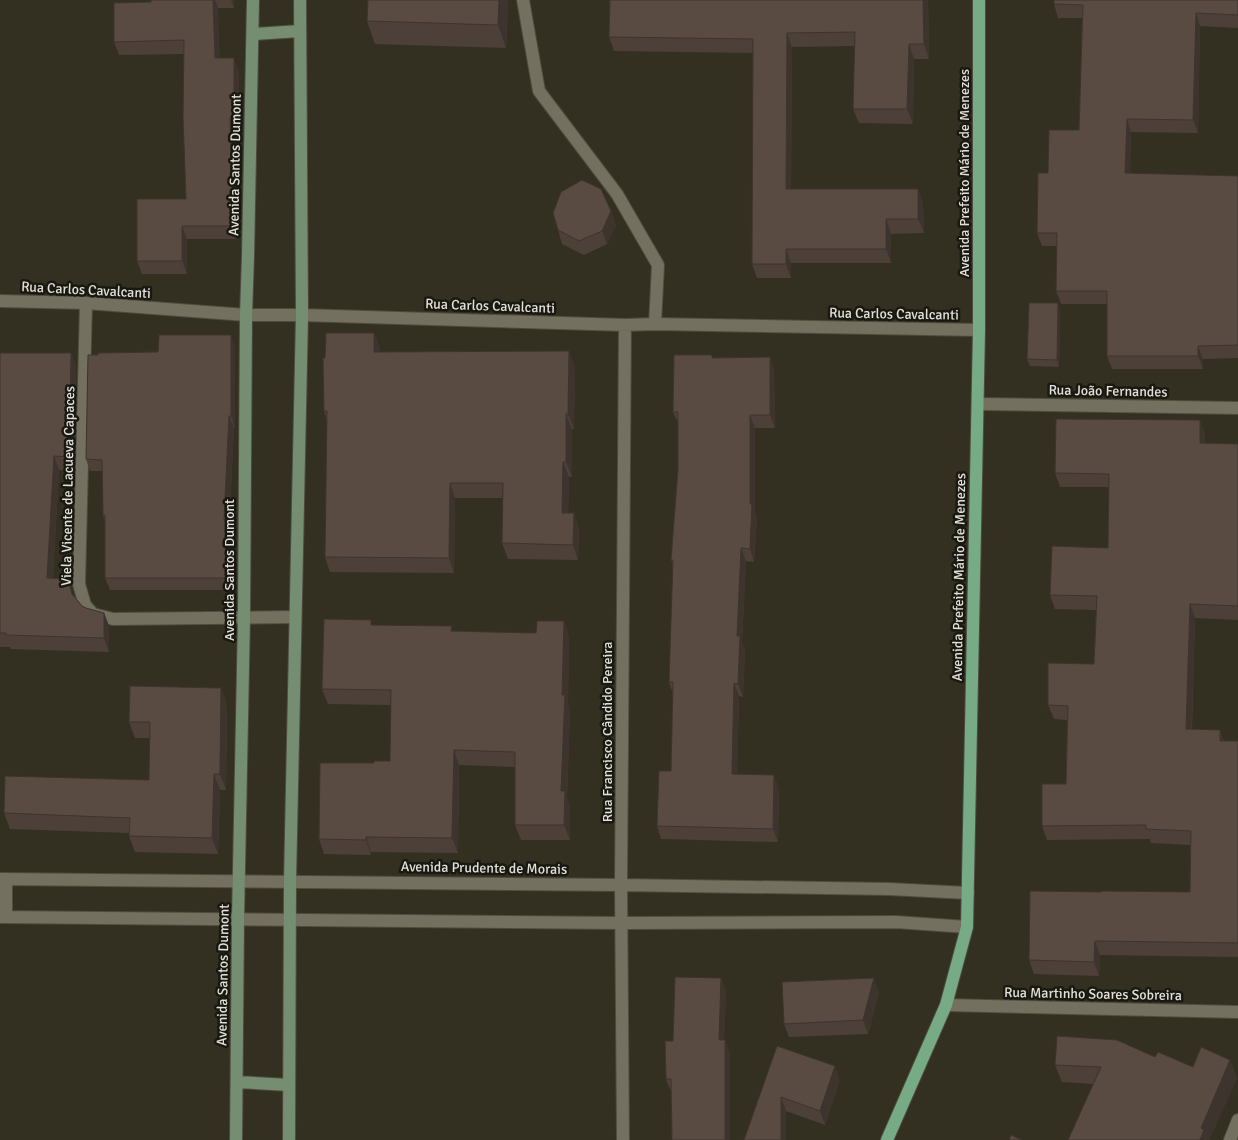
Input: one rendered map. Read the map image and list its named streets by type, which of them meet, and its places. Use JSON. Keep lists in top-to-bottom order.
{
  "streets": {
    "main road": ["Avenida Santos Dumont", "Avenida Prefeito Mário de Menezes"],
    "street": [
      "Rua Carlos Cavalcanti",
      "Rua João Fernandes",
      "Viela Vicente de Lacueva Capaces",
      "Rua Francisco Cândido Pereira",
      "Avenida Prudente de Morais",
      "Rua Martinho Soares Sobreira"
    ]
  },
  "crossings": [
    ["Avenida Santos Dumont", "Rua Carlos Cavalcanti"],
    ["Avenida Santos Dumont", "Viela Vicente de Lacueva Capaces"],
    ["Avenida Santos Dumont", "Avenida Prudente de Morais"],
    ["Avenida Prefeito Mário de Menezes", "Rua Carlos Cavalcanti"],
    ["Avenida Prefeito Mário de Menezes", "Rua João Fernandes"],
    ["Avenida Prefeito Mário de Menezes", "Avenida Prudente de Morais"],
    ["Avenida Prefeito Mário de Menezes", "Rua Martinho Soares Sobreira"],
    ["Rua Carlos Cavalcanti", "Viela Vicente de Lacueva Capaces"],
    ["Rua Carlos Cavalcanti", "Rua Francisco Cândido Pereira"],
    ["Rua Francisco Cândido Pereira", "Avenida Prudente de Morais"]
  ]
}
